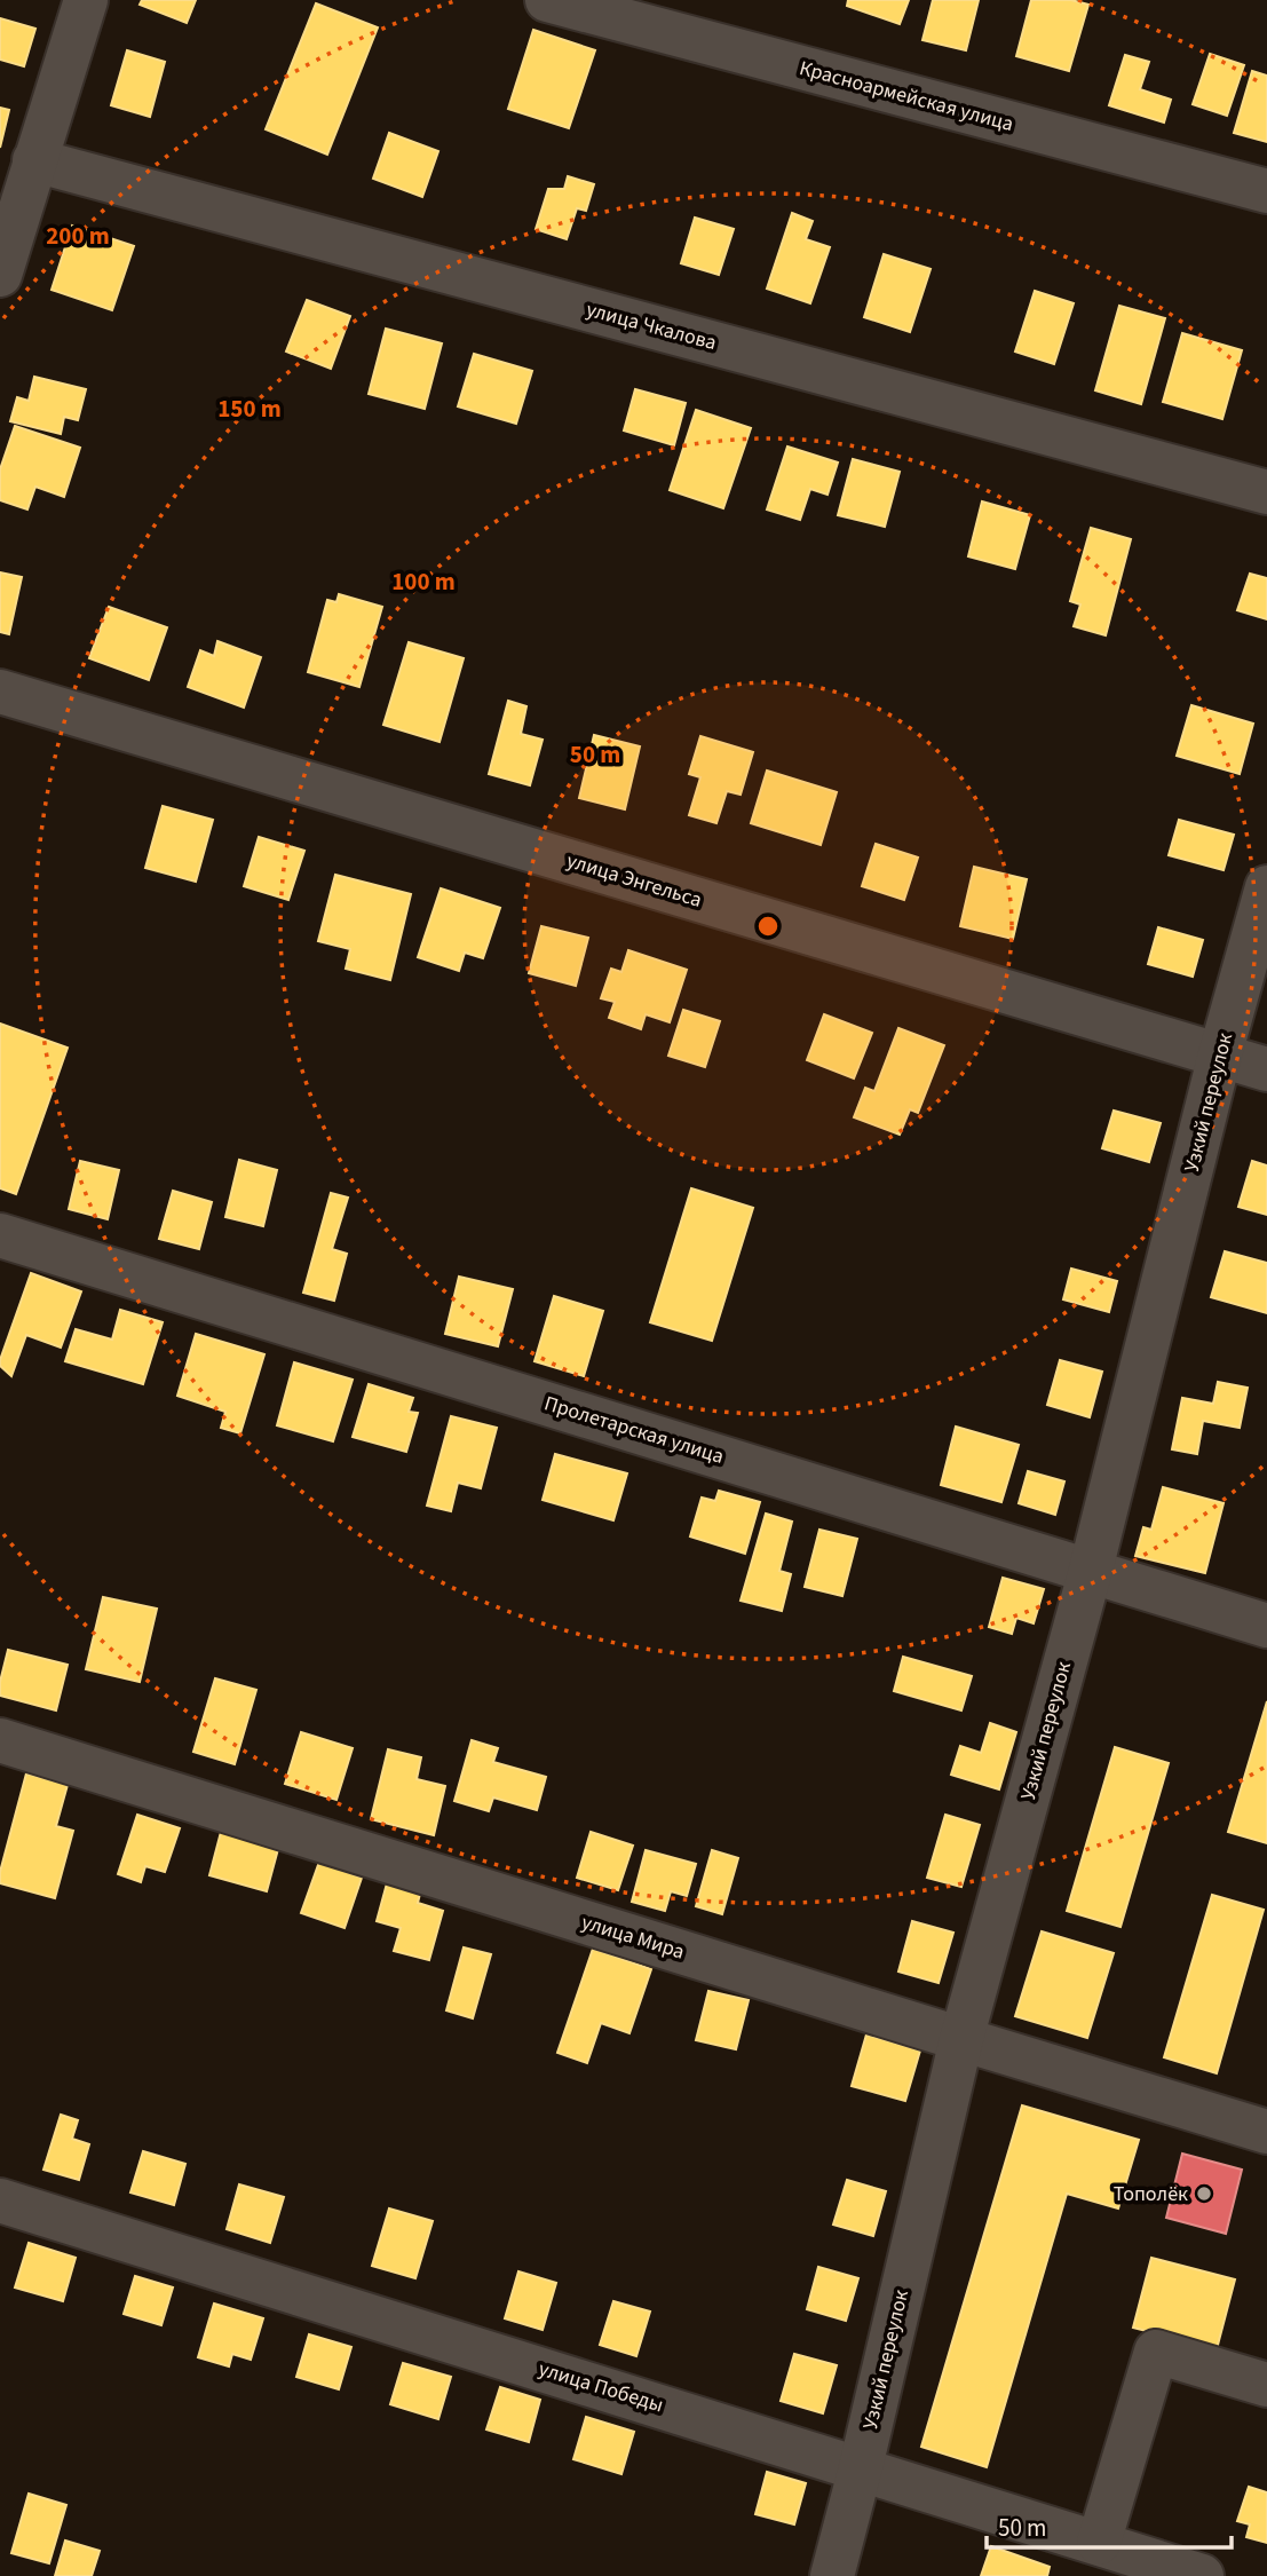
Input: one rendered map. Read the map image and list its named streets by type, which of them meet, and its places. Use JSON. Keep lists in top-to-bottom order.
{
  "streets": {
    "street": [
      "Красноармейская улица",
      "улица Чкалова",
      "улица Энгельса",
      "Узкий переулок",
      "Пролетарская улица",
      "улица Мира",
      "улица Победы"
    ]
  },
  "crossings": [
    ["улица Энгельса", "Узкий переулок"],
    ["Узкий переулок", "Пролетарская улица"],
    ["Узкий переулок", "улица Мира"],
    ["Узкий переулок", "улица Победы"]
  ],
  "places": ["Тополёк"],
  "scale_bar": "50 m",
  "rings": [
    "200 m",
    "150 m",
    "100 m",
    "50 m"
  ]
}
